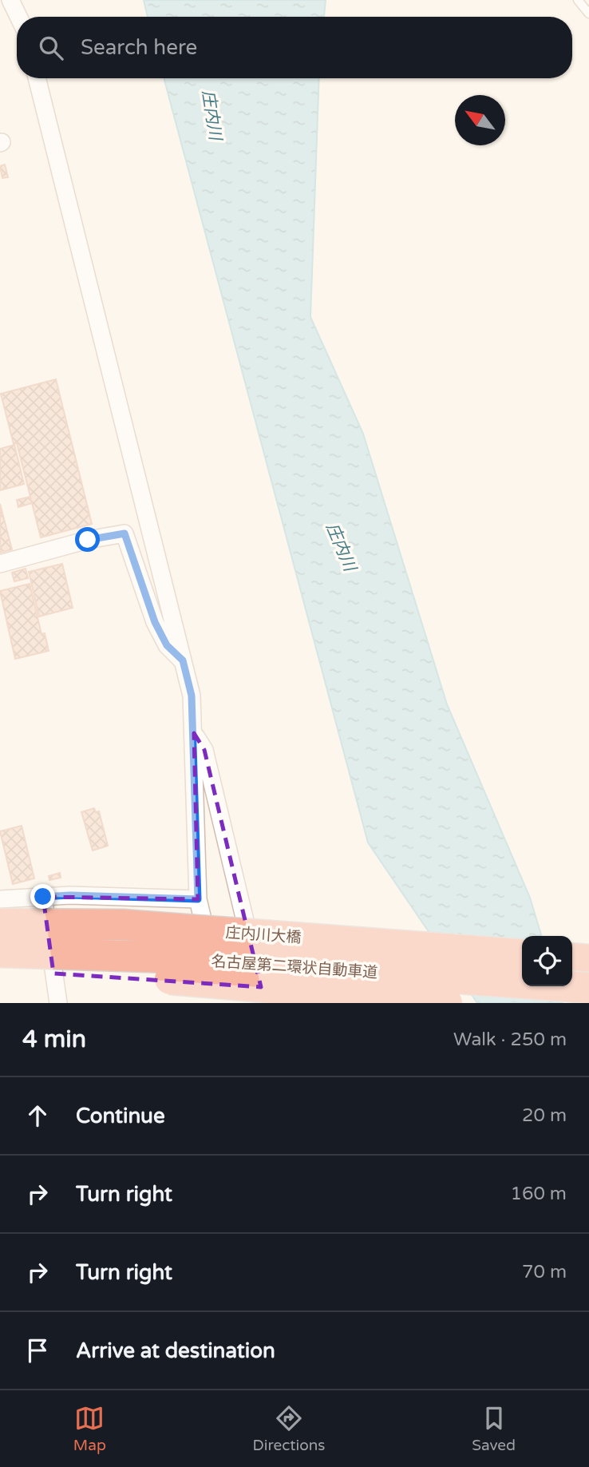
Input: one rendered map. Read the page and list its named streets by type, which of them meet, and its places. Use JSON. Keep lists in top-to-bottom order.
{
  "streets": {
    "highway": ["庄内川大橋", "名古屋第二環状自動車道"]
  },
  "water": ["庄内川"],
  "north": "top left",
  "page": {
    "search": "Search here",
    "heading": ["4 min", "Walk · 250 m"],
    "list": [
      ["Continue", "20 m"],
      ["Turn right", "160 m"],
      ["Turn right", "70 m"],
      "Arrive at destination"
    ],
    "nav": ["Map", "Directions", "Saved"]
  }
}
